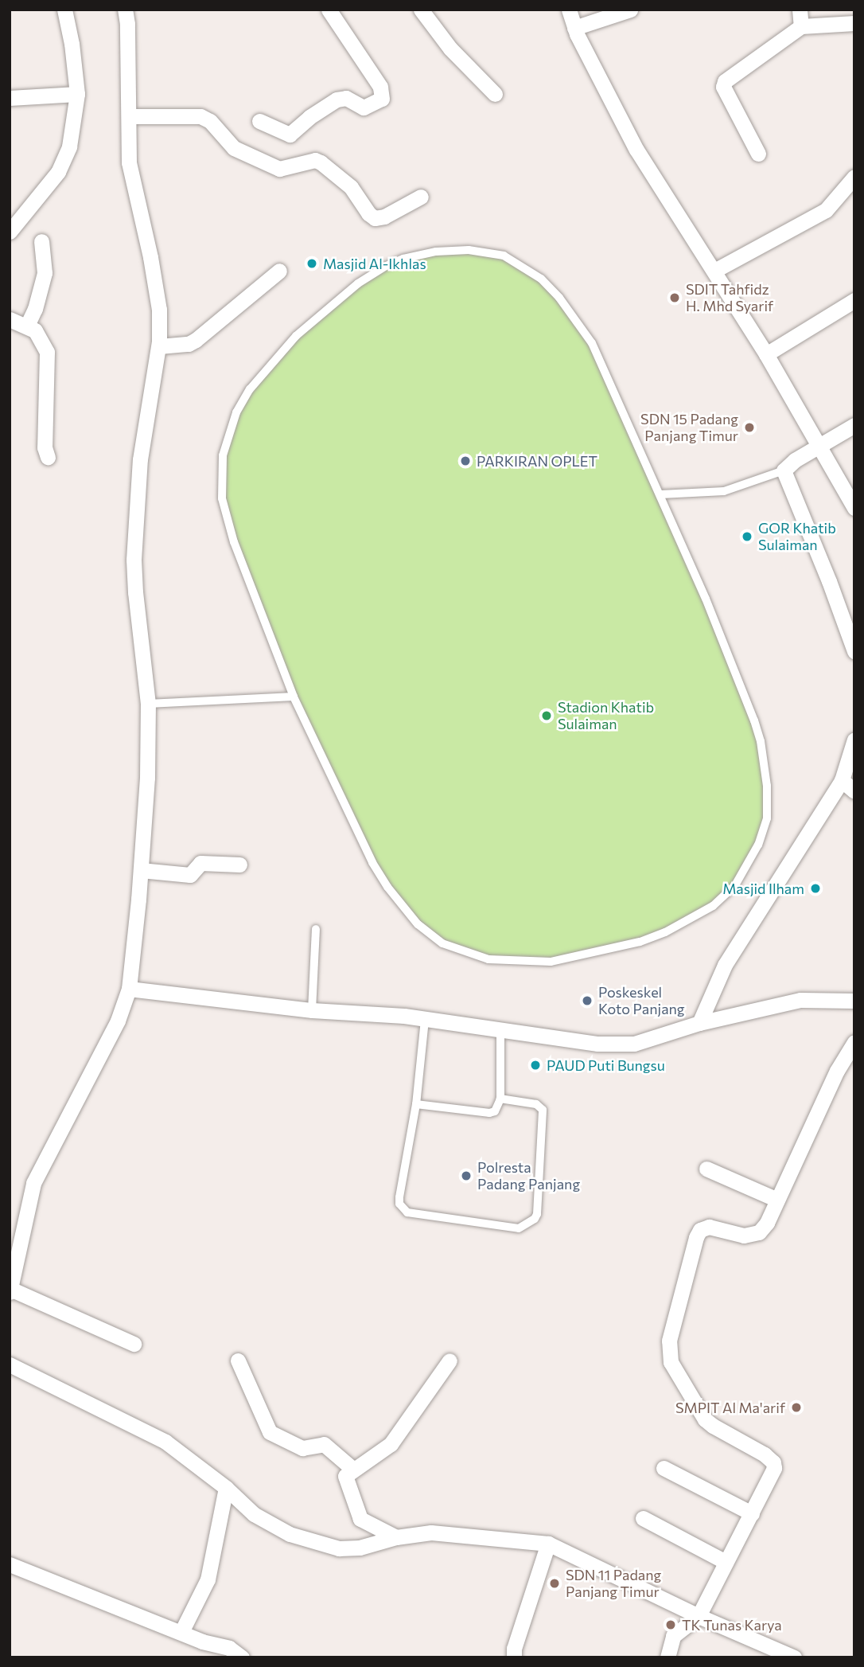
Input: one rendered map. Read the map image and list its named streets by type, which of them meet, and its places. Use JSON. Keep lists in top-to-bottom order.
{
  "places": [
    "Masjid Al-Ikhlas",
    "SDIT Tahfidz H. Mhd Syarif",
    "SDN 15 Padang Panjang Timur",
    "PARKIRAN OPLET",
    "GOR Khatib Sulaiman",
    "Stadion Khatib Sulaiman",
    "Masjid Ilham",
    "Poskeskel Koto Panjang",
    "PAUD Puti Bungsu",
    "Polresta Padang Panjang",
    "SMPIT Al Ma'arif",
    "SDN 11 Padang Panjang Timur",
    "TK Tunas Karya"
  ]
}
